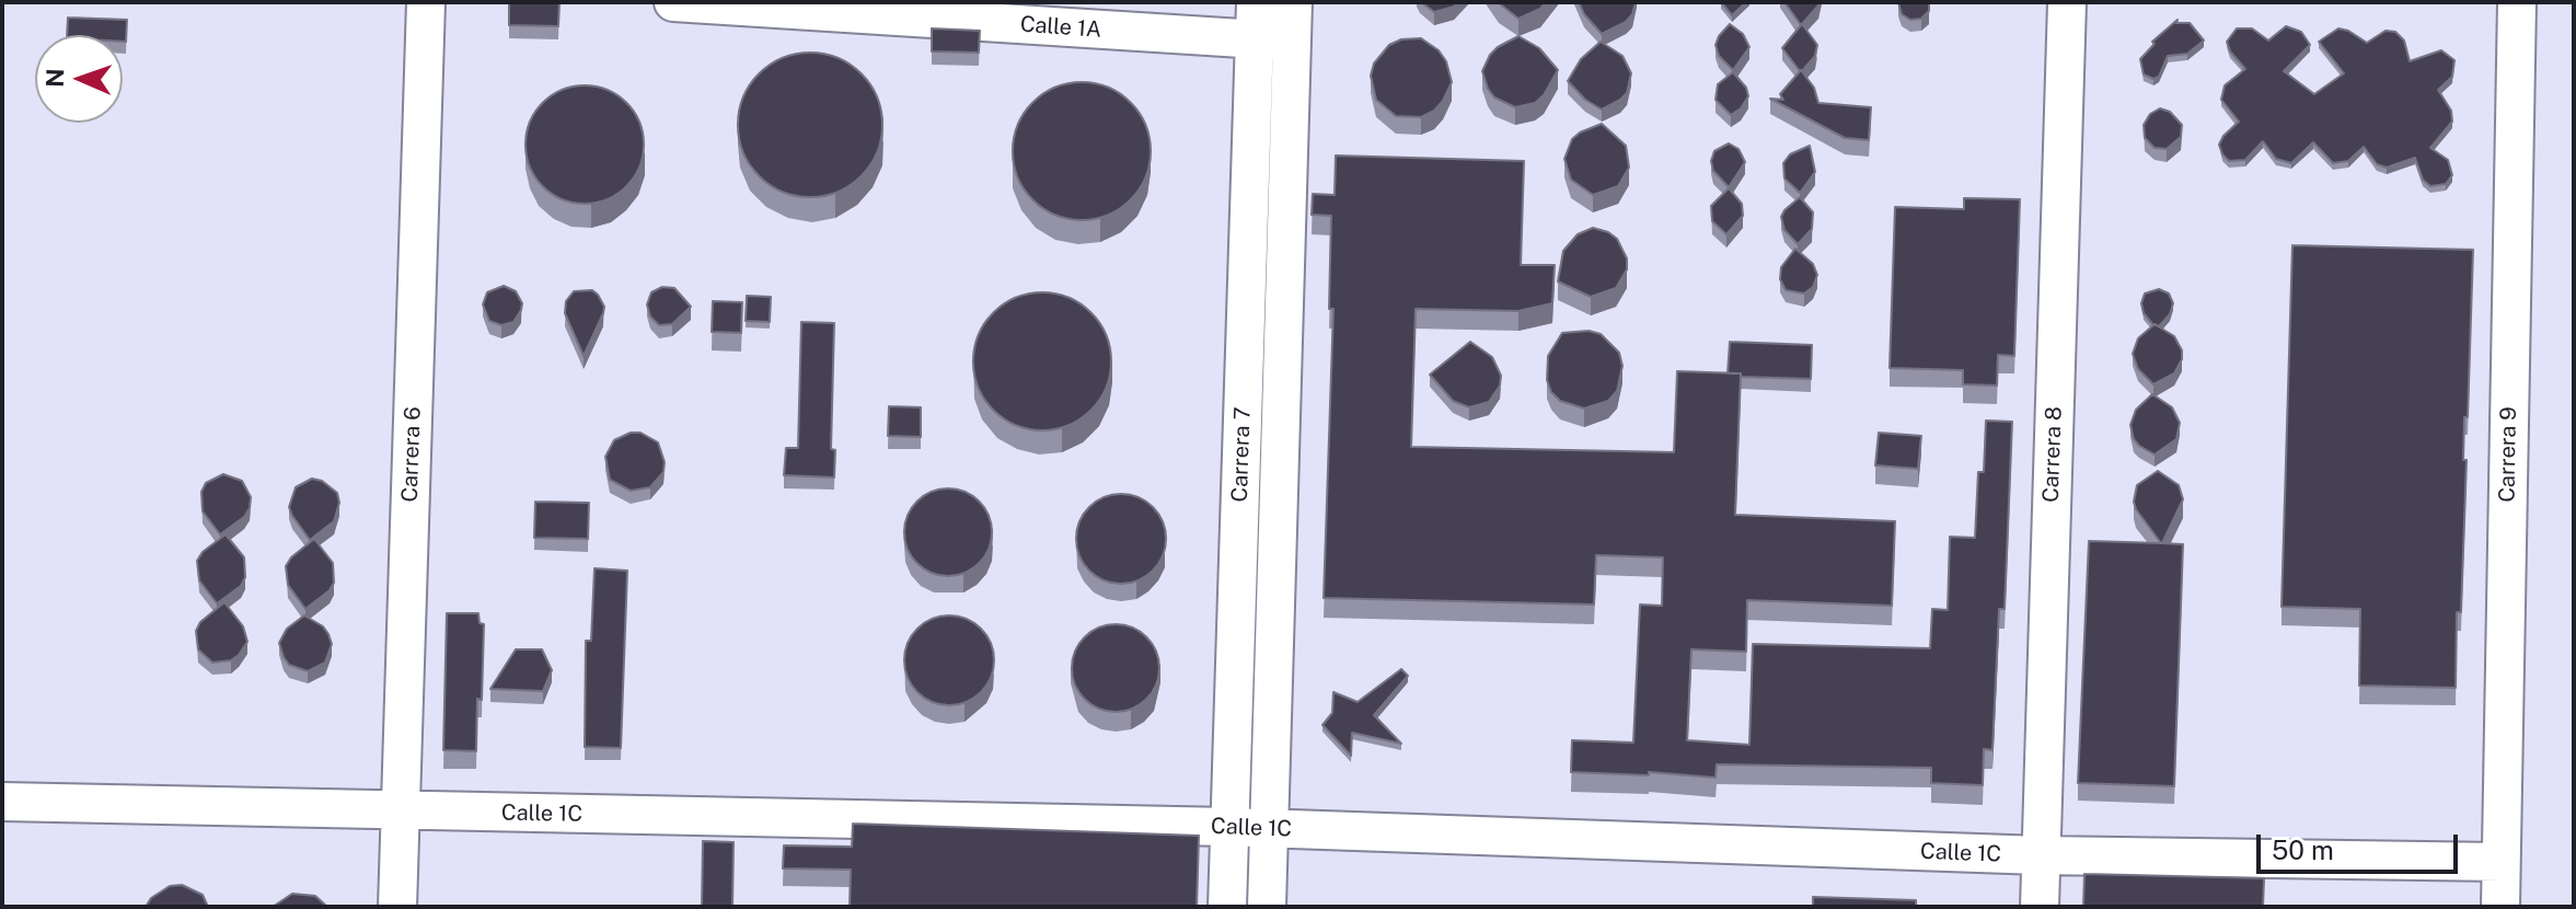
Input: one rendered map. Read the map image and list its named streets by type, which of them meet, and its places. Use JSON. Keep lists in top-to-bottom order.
{
  "streets": {
    "street": [
      "Calle 1A",
      "Carrera 6",
      "Carrera 7",
      "Carrera 8",
      "Carrera 9",
      "Calle 1C"
    ]
  },
  "crossings": [
    ["Calle 1A", "Carrera 7"],
    ["Carrera 6", "Calle 1C"],
    ["Carrera 7", "Calle 1C"],
    ["Carrera 8", "Calle 1C"],
    ["Carrera 9", "Calle 1C"]
  ],
  "scale_bar": "50 m",
  "north": "left"
}
